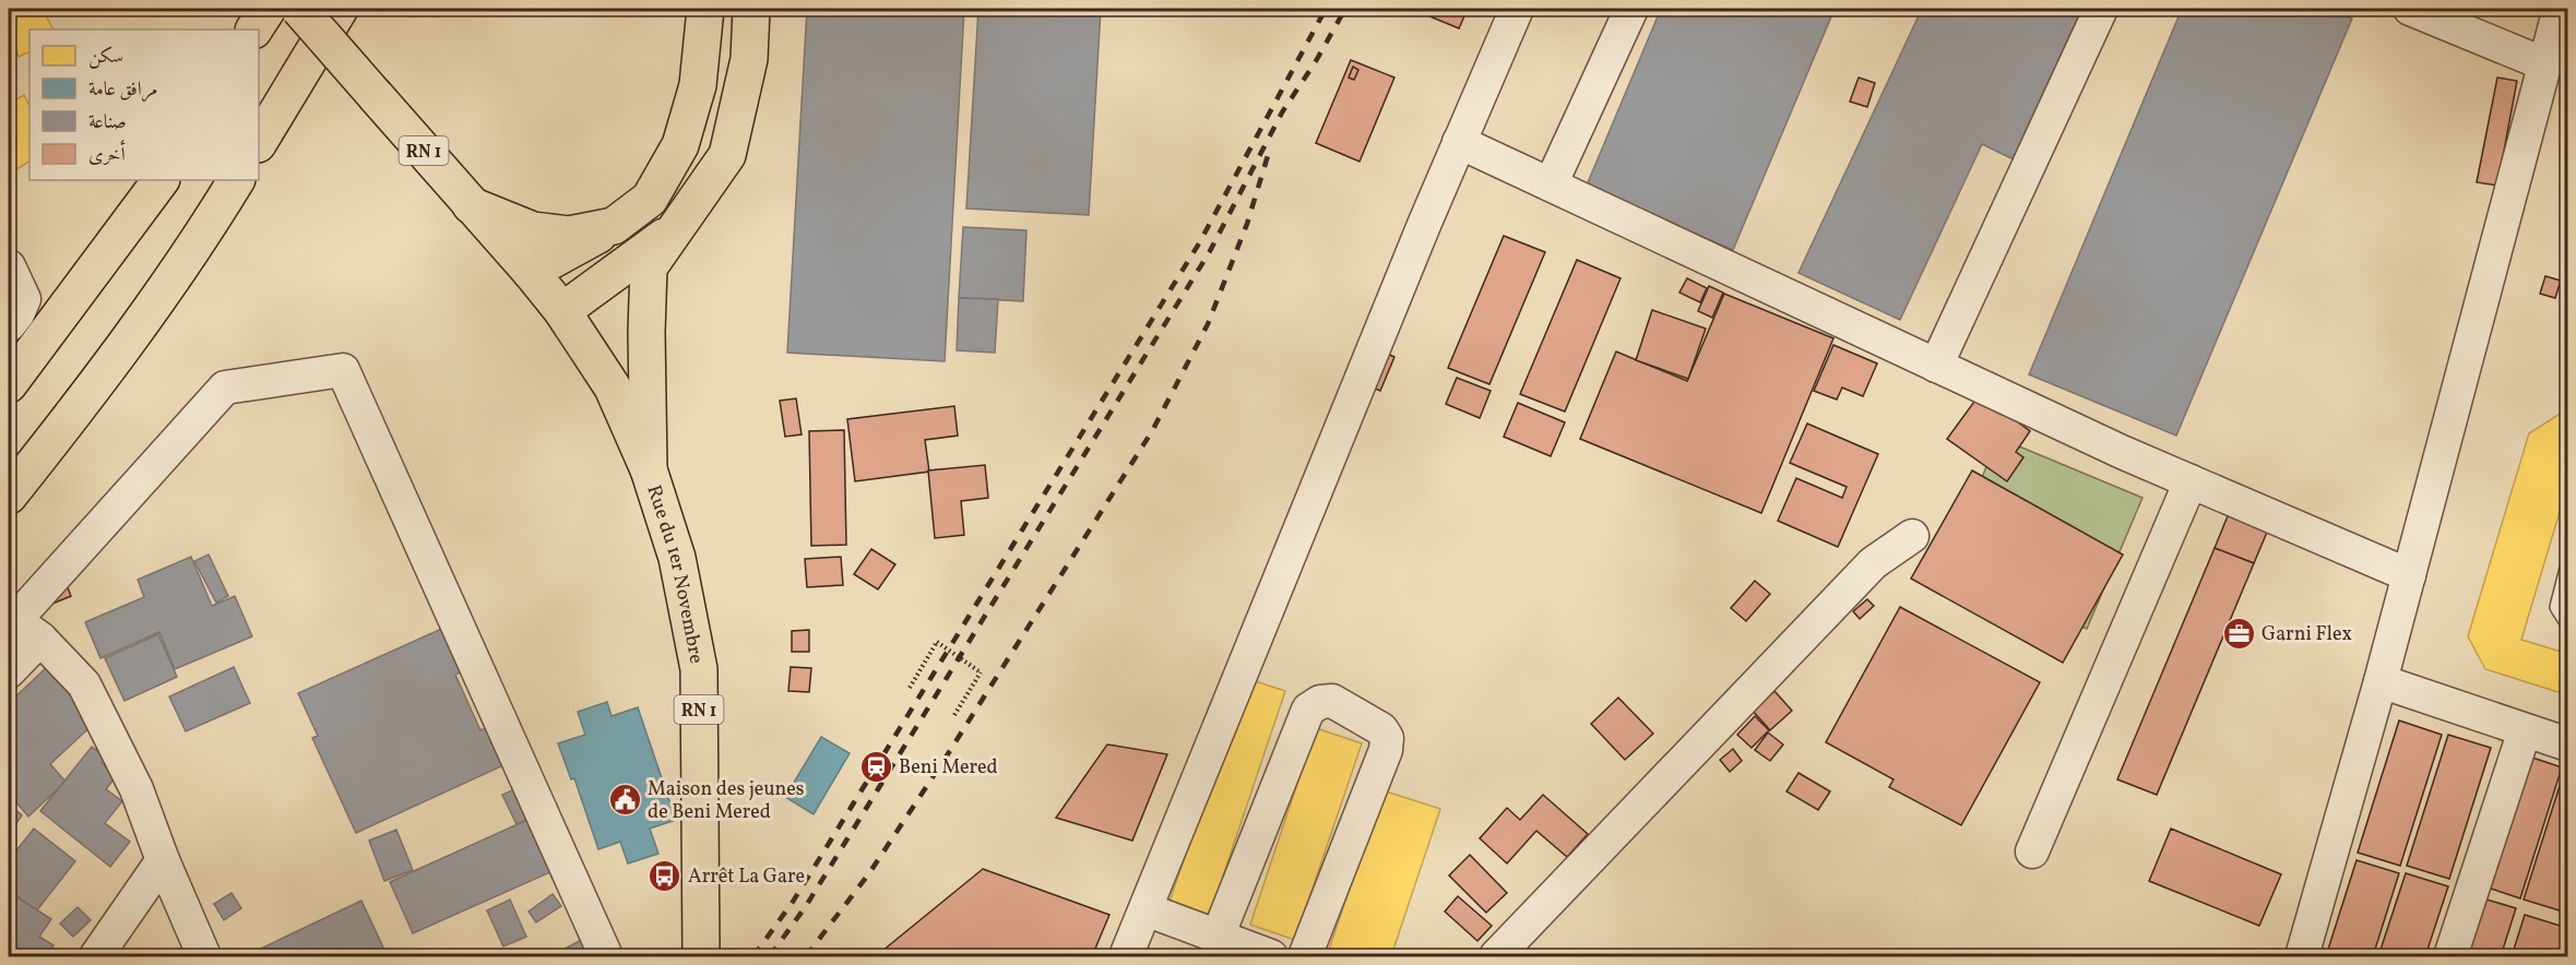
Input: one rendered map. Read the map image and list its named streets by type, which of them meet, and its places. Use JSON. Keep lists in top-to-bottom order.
{
  "streets": {
    "main road": ["RN 1", "Rue du 1er Novembre"]
  },
  "crossings": [
    ["RN 1", "Rue du 1er Novembre"]
  ],
  "places": {
    "office": ["Garni Flex"],
    "station": ["Beni Mered"],
    "public building": ["Maison des jeunes de Beni Mered"],
    "bus stop": ["Arrêt La Gare"]
  },
  "legend": [
    "سكن",
    "مرافق عامة",
    "صناعة",
    "أخرى"
  ]
}
